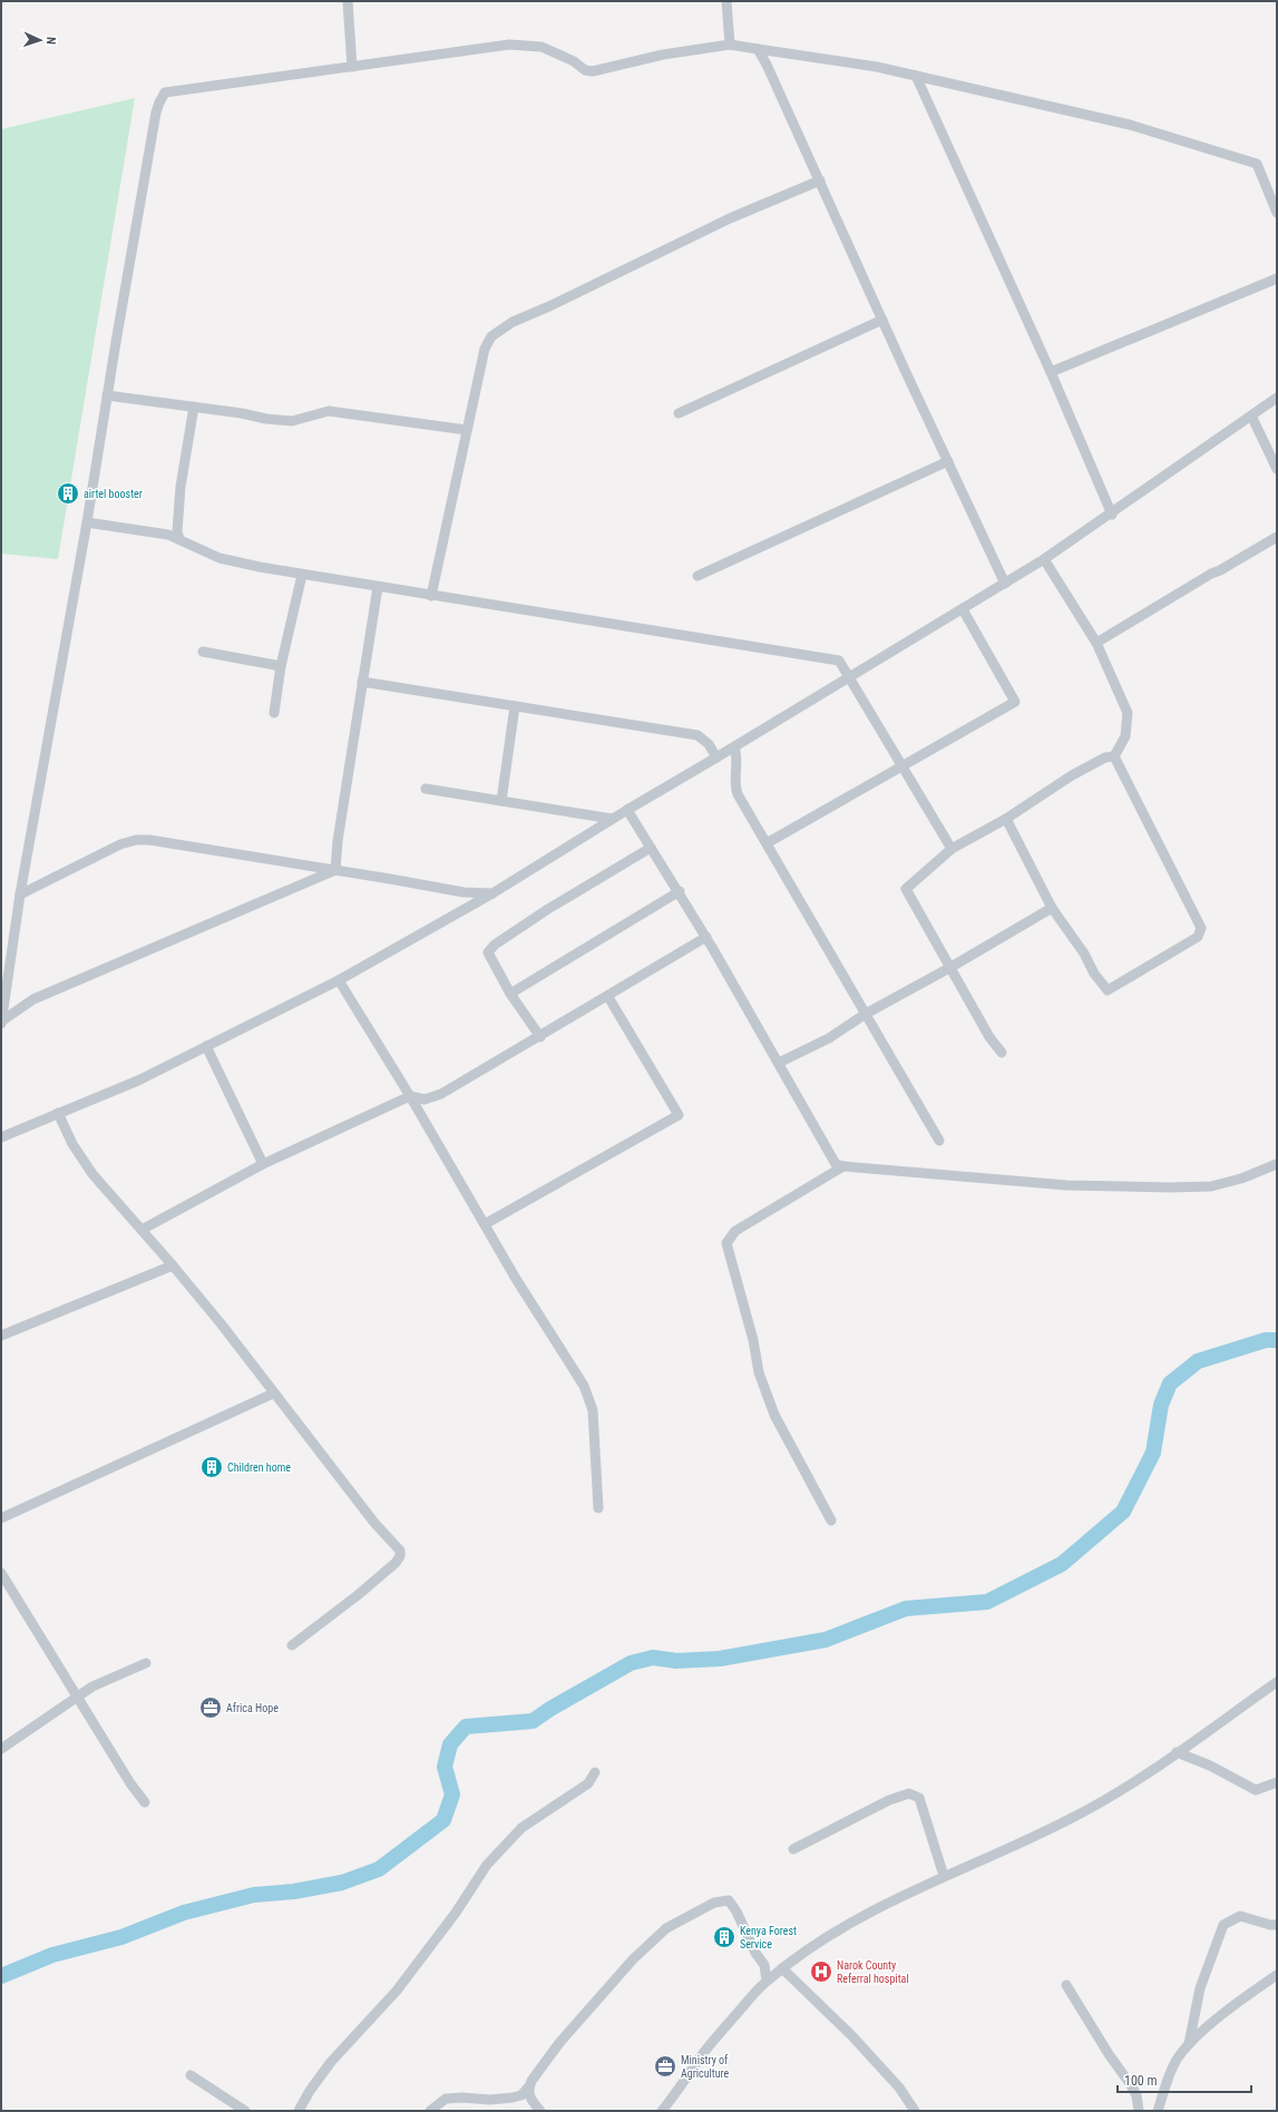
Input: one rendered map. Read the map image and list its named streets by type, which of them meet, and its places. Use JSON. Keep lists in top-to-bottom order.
{
  "places": {
    "building": ["airtel booster", "Children home", "Kenya Forest Service"],
    "office": ["Africa Hope", "Ministry of Agriculture"],
    "hospital": ["Narok County Referral hospital"]
  },
  "scale_bar": "100 m",
  "north": "right"
}
